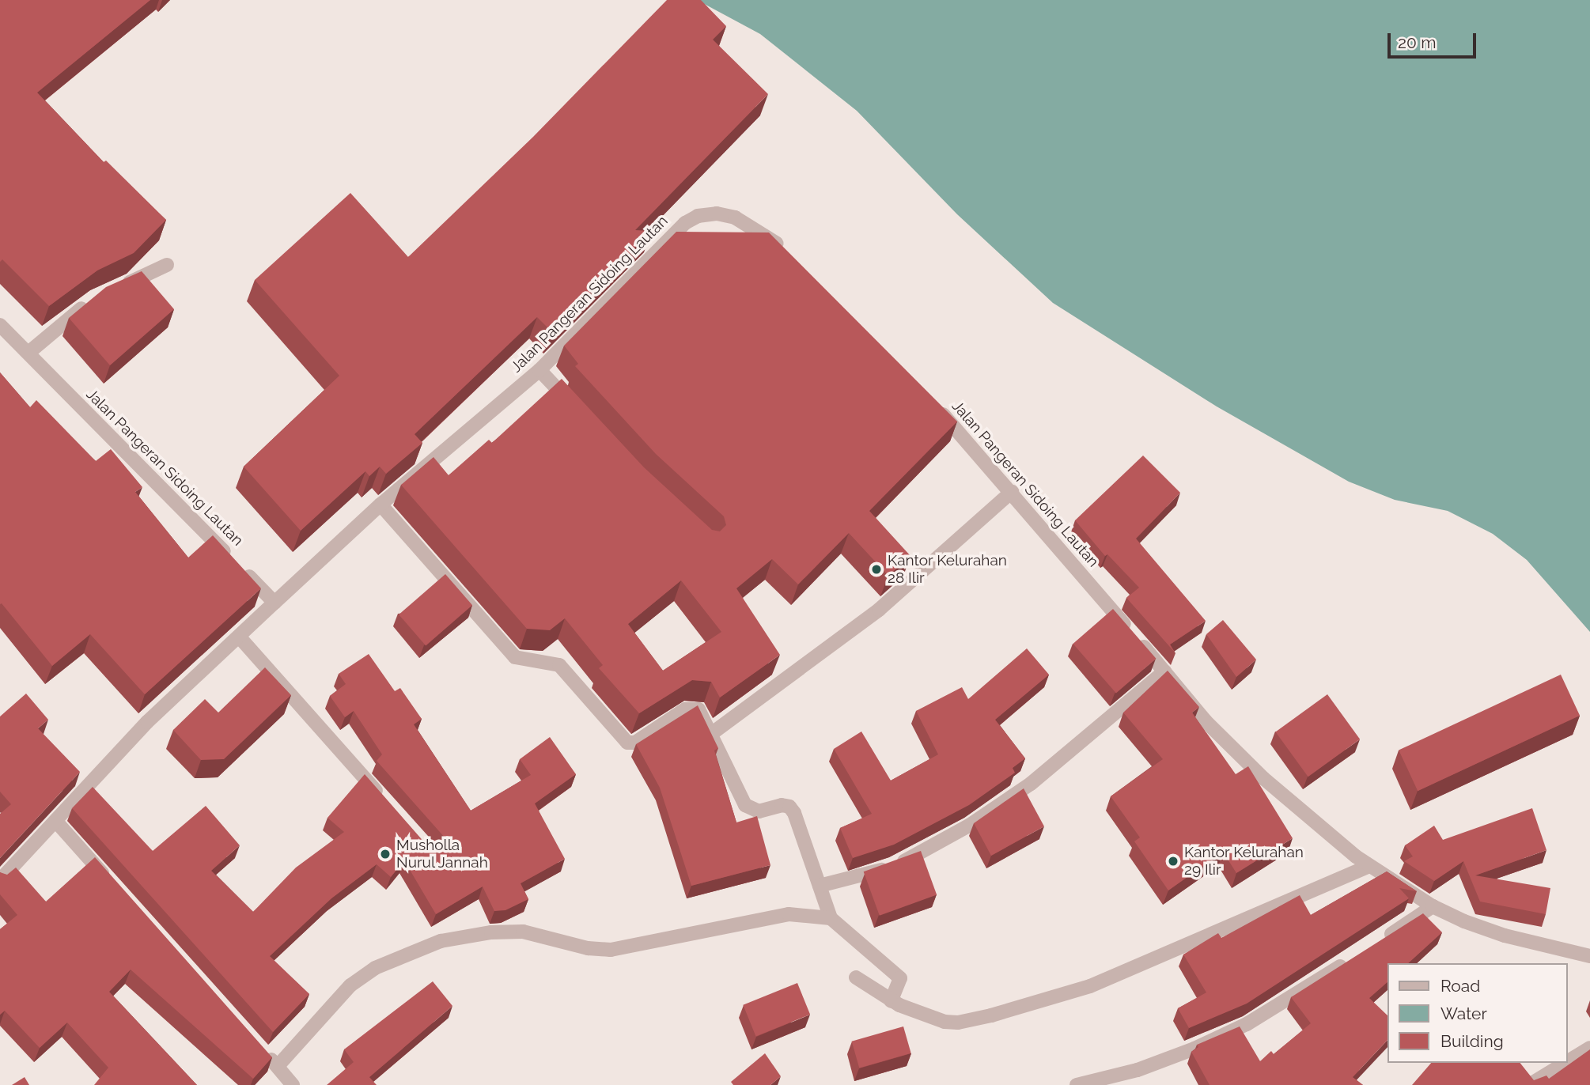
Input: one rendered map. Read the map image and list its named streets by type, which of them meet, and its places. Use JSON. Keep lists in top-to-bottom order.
{
  "streets": {
    "street": ["Jalan Pangeran Sidoing Lautan"]
  },
  "places": ["Kantor Kelurahan 28 Ilir", "Musholla Nurul Jannah", "Kantor Kelurahan 29 Ilir"],
  "legend": ["Road", "Water", "Building"],
  "scale_bar": "20 m"
}
